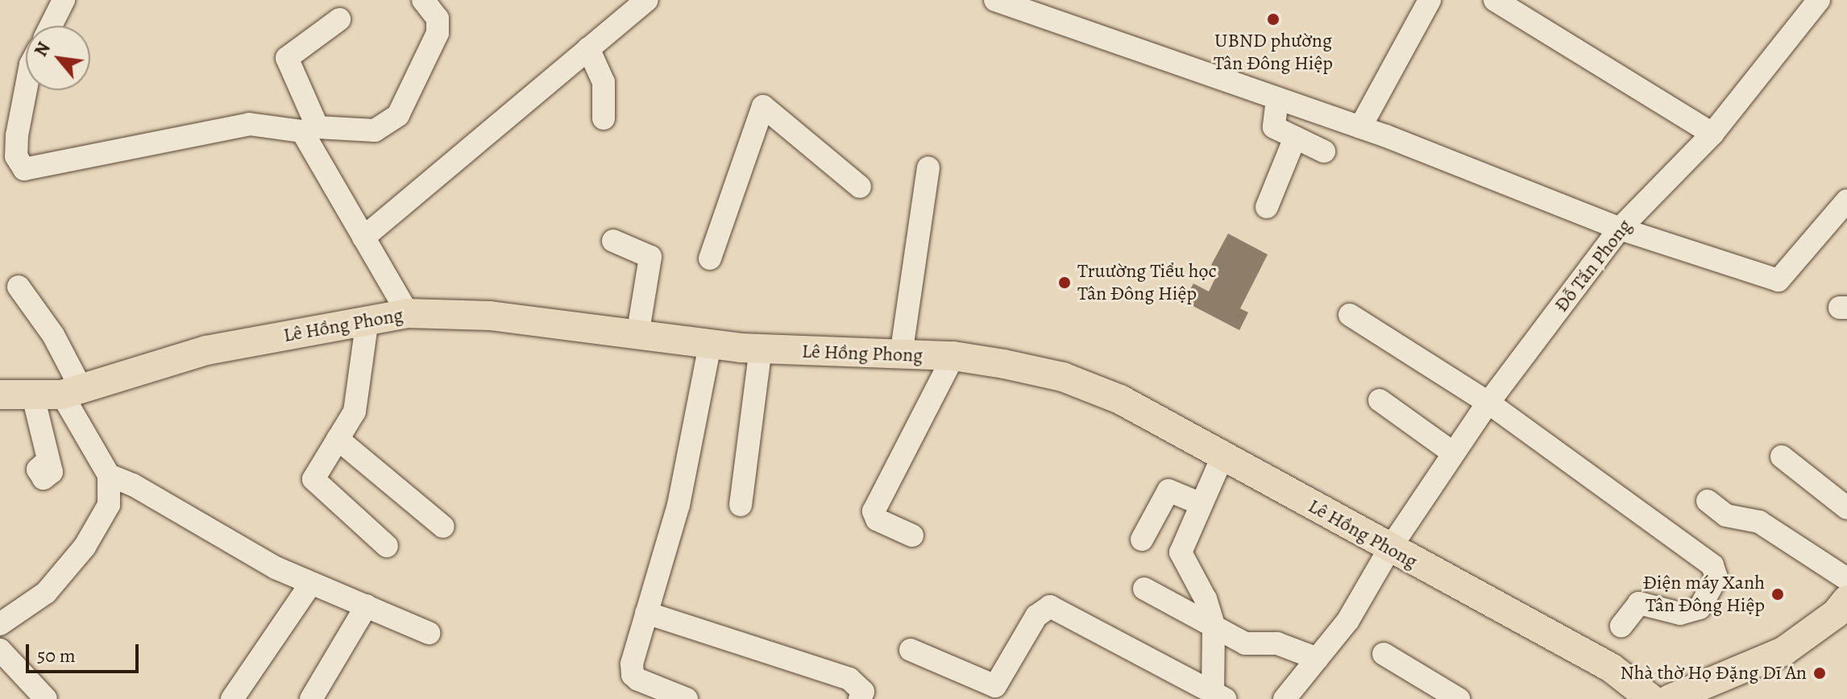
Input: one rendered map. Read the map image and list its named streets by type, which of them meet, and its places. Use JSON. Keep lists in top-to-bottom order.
{
  "streets": {
    "main road": ["Lê Hồng Phong"],
    "street": ["Đỗ Tấn Phong"]
  },
  "crossings": [
    ["Đỗ Tấn Phong", "Lê Hồng Phong"]
  ],
  "places": [
    "UBND phường Tân Đông Hiệp",
    "Truường Tiểu học Tân Đông Hiệp",
    "Điện máy Xanh Tân Đông Hiệp",
    "Nhà thờ Họ Đặng Dĩ An"
  ],
  "scale_bar": "50 m",
  "north": "top left"
}
